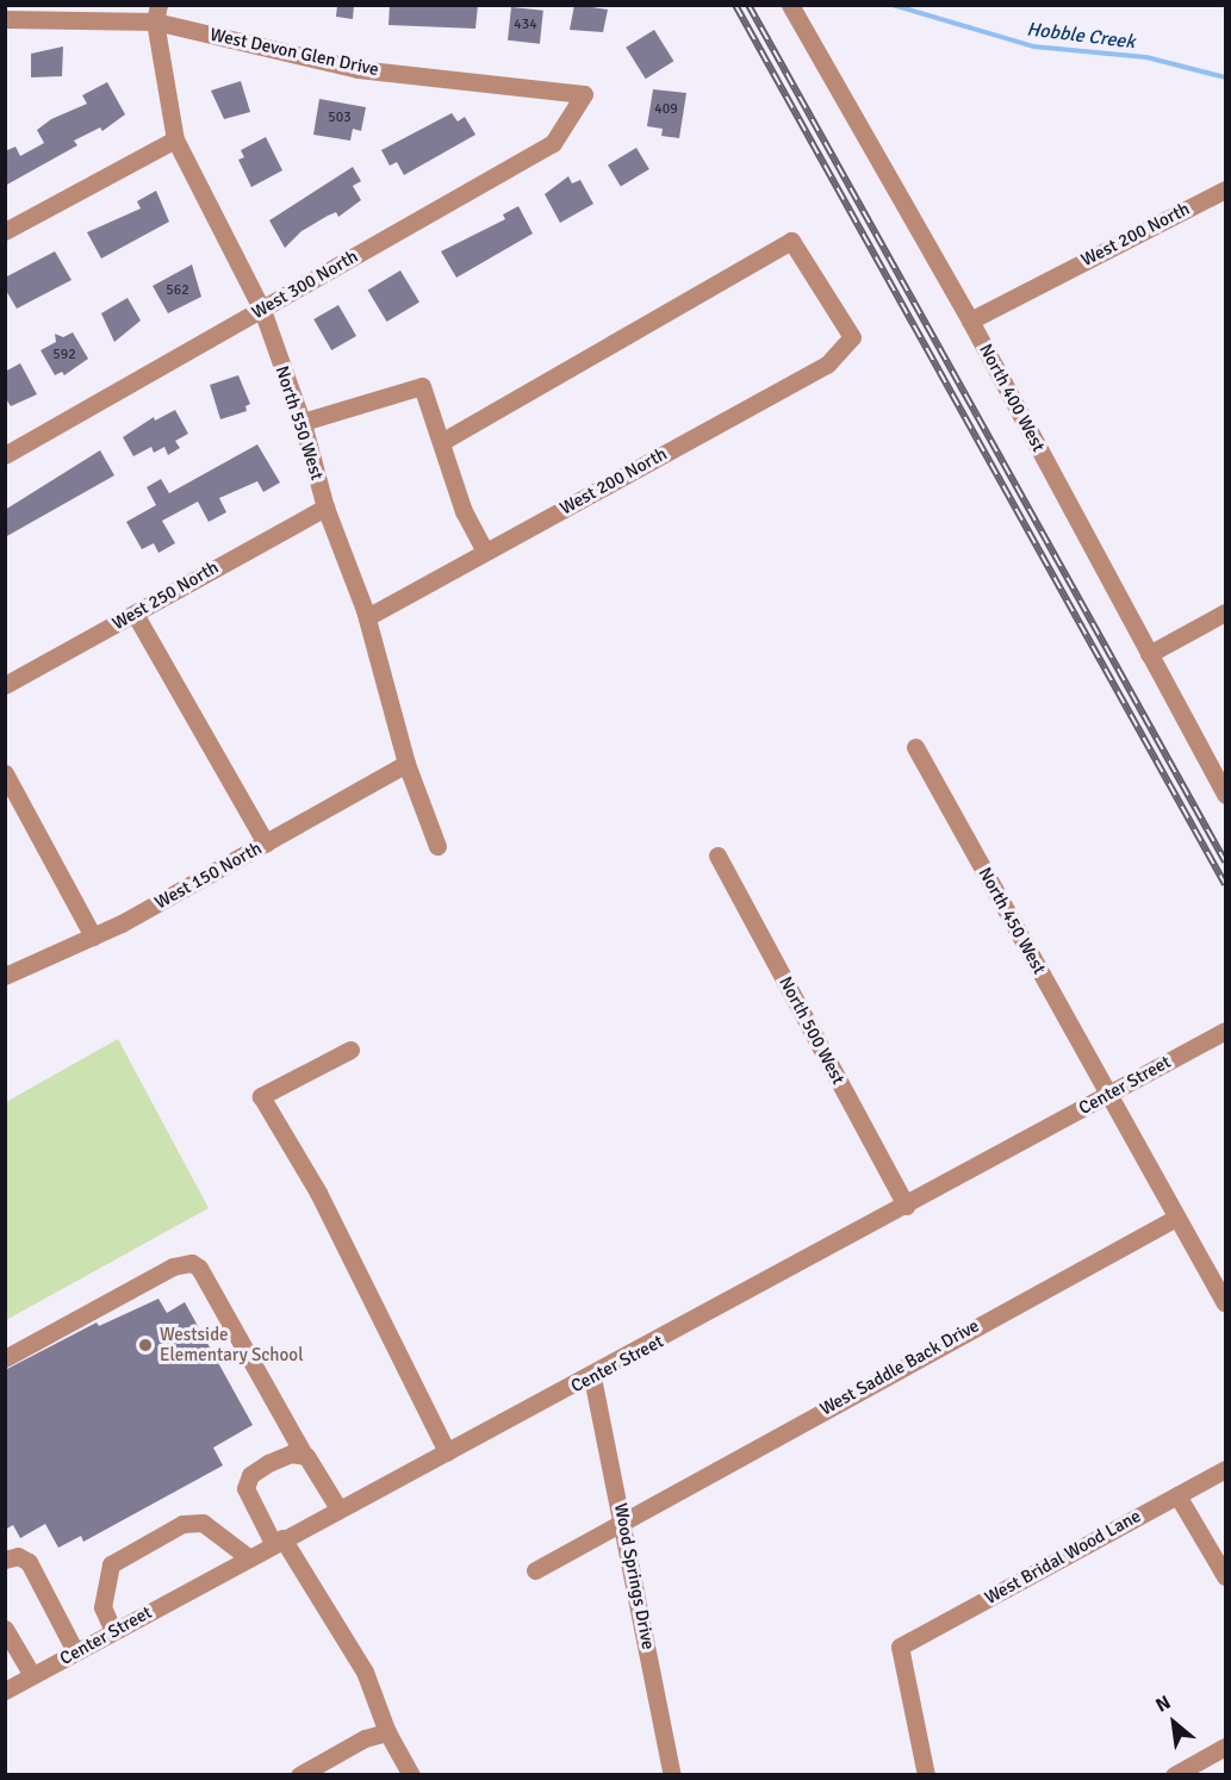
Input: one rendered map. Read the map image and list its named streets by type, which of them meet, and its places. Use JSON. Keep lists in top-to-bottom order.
{
  "streets": {
    "street": [
      "West Devon Glen Drive",
      "West 200 North",
      "West 300 North",
      "North 400 West",
      "North 550 West",
      "West 250 North",
      "West 150 North",
      "North 450 West",
      "North 500 West",
      "Center Street",
      "West Saddle Back Drive",
      "West Bridal Wood Lane",
      "Wood Springs Drive"
    ]
  },
  "crossings": [
    ["West Devon Glen Drive", "West 300 North"],
    ["West Devon Glen Drive", "North 550 West"],
    ["West 200 North", "North 400 West"],
    ["West 200 North", "North 550 West"],
    ["West 300 North", "North 550 West"],
    ["North 550 West", "West 250 North"],
    ["North 550 West", "West 150 North"],
    ["North 450 West", "Center Street"],
    ["North 450 West", "West Saddle Back Drive"],
    ["North 500 West", "Center Street"],
    ["Center Street", "Wood Springs Drive"],
    ["West Saddle Back Drive", "Wood Springs Drive"]
  ],
  "water": ["Hobble Creek"],
  "places": ["Westside Elementary School"],
  "house_numbers": [
    "434",
    "409",
    "503",
    "562",
    "592"
  ],
  "north": "top left"
}
